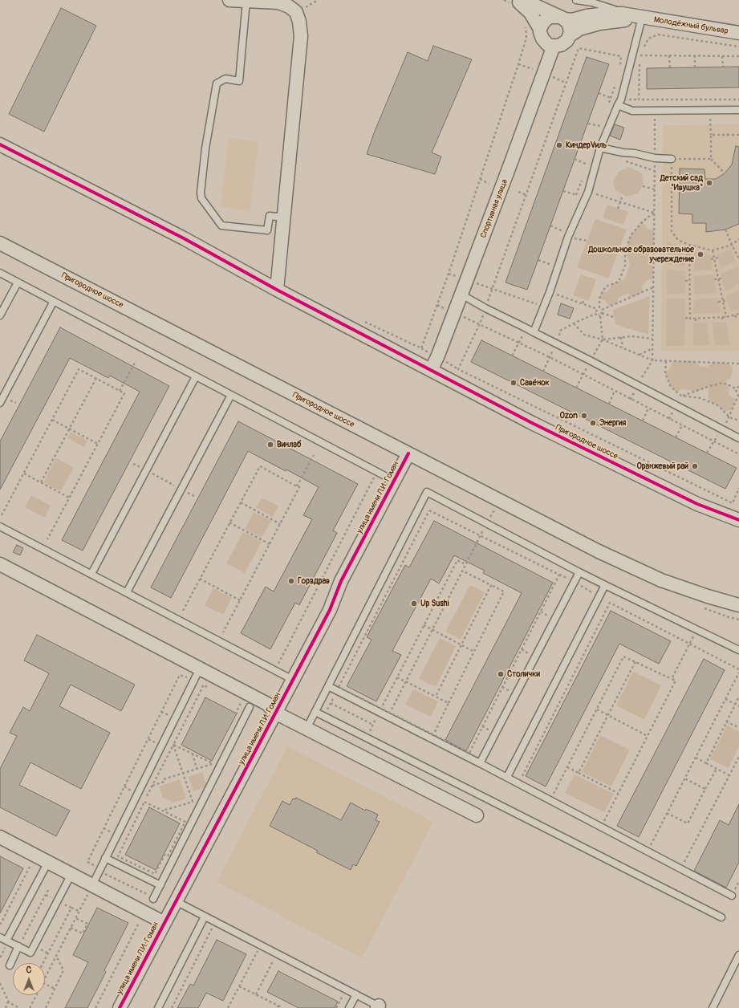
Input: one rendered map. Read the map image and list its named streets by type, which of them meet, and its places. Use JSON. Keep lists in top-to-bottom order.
{
  "streets": {
    "street": [
      "Молодёжный бульвар",
      "Спортивная улица",
      "Пригородное шоссе",
      "улица имени Л.И. Гоман"
    ]
  },
  "crossings": [
    ["Молодёжный бульвар", "Спортивная улица"],
    ["Спортивная улица", "Пригородное шоссе"],
    ["Пригородное шоссе", "улица имени Л.И. Гоман"]
  ],
  "places": [
    "КиндерVиль",
    "Детский сад \"Ивушка\"",
    "Дошкольное образовательное учереждение",
    "Савёнок",
    "Ozon",
    "Энергия",
    "Винлаб",
    "Оранжевый рай",
    "Горздрав",
    "Up Sushi",
    "Столички"
  ],
  "north": "top"
}
